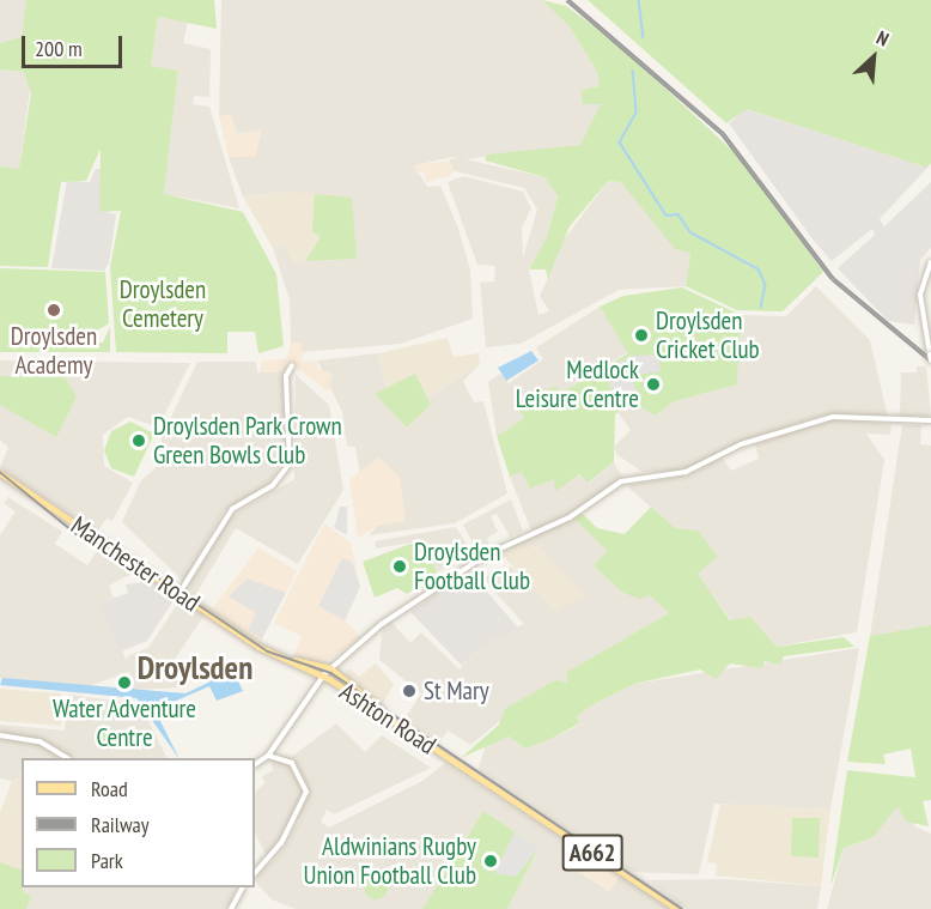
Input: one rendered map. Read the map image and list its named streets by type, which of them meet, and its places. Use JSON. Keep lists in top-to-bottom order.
{
  "streets": {
    "main road": ["Manchester Road", "Ashton Road", "A662"]
  },
  "crossings": [
    ["Manchester Road", "Ashton Road"],
    ["Ashton Road", "A662"]
  ],
  "districts": ["Droylsden"],
  "parks": ["Droylsden Cemetery"],
  "places": [
    "Droylsden Academy",
    "Droylsden Cricket Club",
    "Medlock Leisure Centre",
    "Droylsden Park Crown Green Bowls Club",
    "Droylsden Football Club",
    "Water Adventure Centre",
    "St Mary",
    "Aldwinians Rugby Union Football Club"
  ],
  "legend": ["Road", "Railway", "Park"],
  "scale_bar": "200 m",
  "north": "top right"
}
